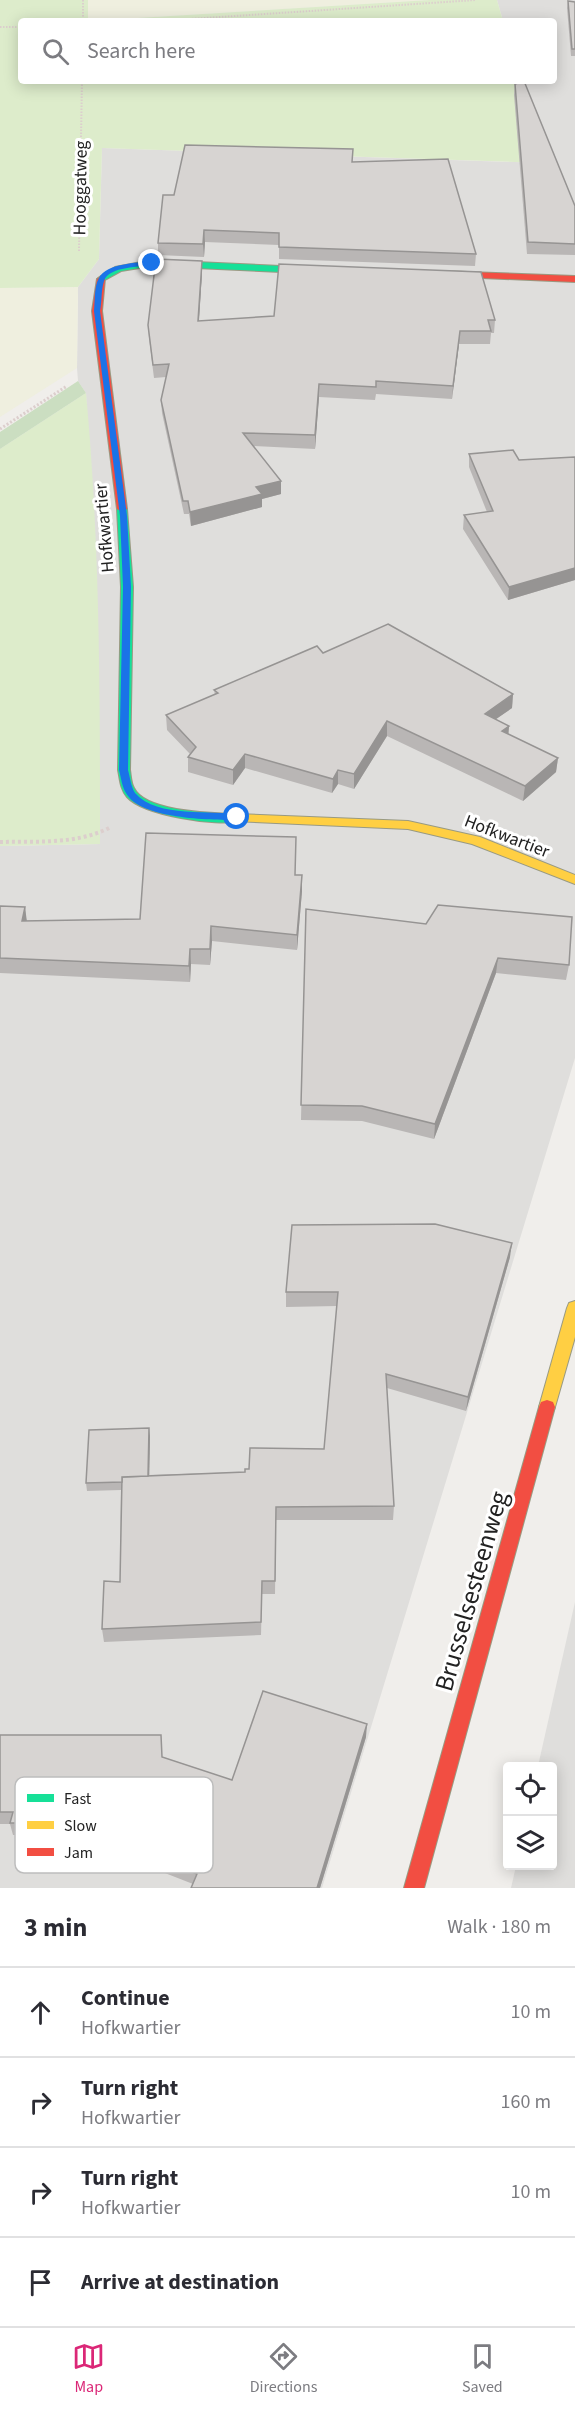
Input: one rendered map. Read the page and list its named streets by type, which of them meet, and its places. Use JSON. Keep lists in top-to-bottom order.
{
  "streets": {
    "street": ["Hofkwartier", "Brusselsesteenweg"],
    "path": ["Hooggatweg"]
  },
  "crossings": [
    ["Hooggatweg", "Hofkwartier"]
  ],
  "legend": ["Fast", "Slow", "Jam"],
  "page": {
    "search": "Search here",
    "heading": ["3 min", "Walk · 180 m"],
    "list": [
      ["Continue", "Hofkwartier", "10 m"],
      ["Turn right", "Hofkwartier", "160 m"],
      ["Turn right", "Hofkwartier", "10 m"],
      "Arrive at destination"
    ],
    "nav": ["Map", "Directions", "Saved"]
  }
}
